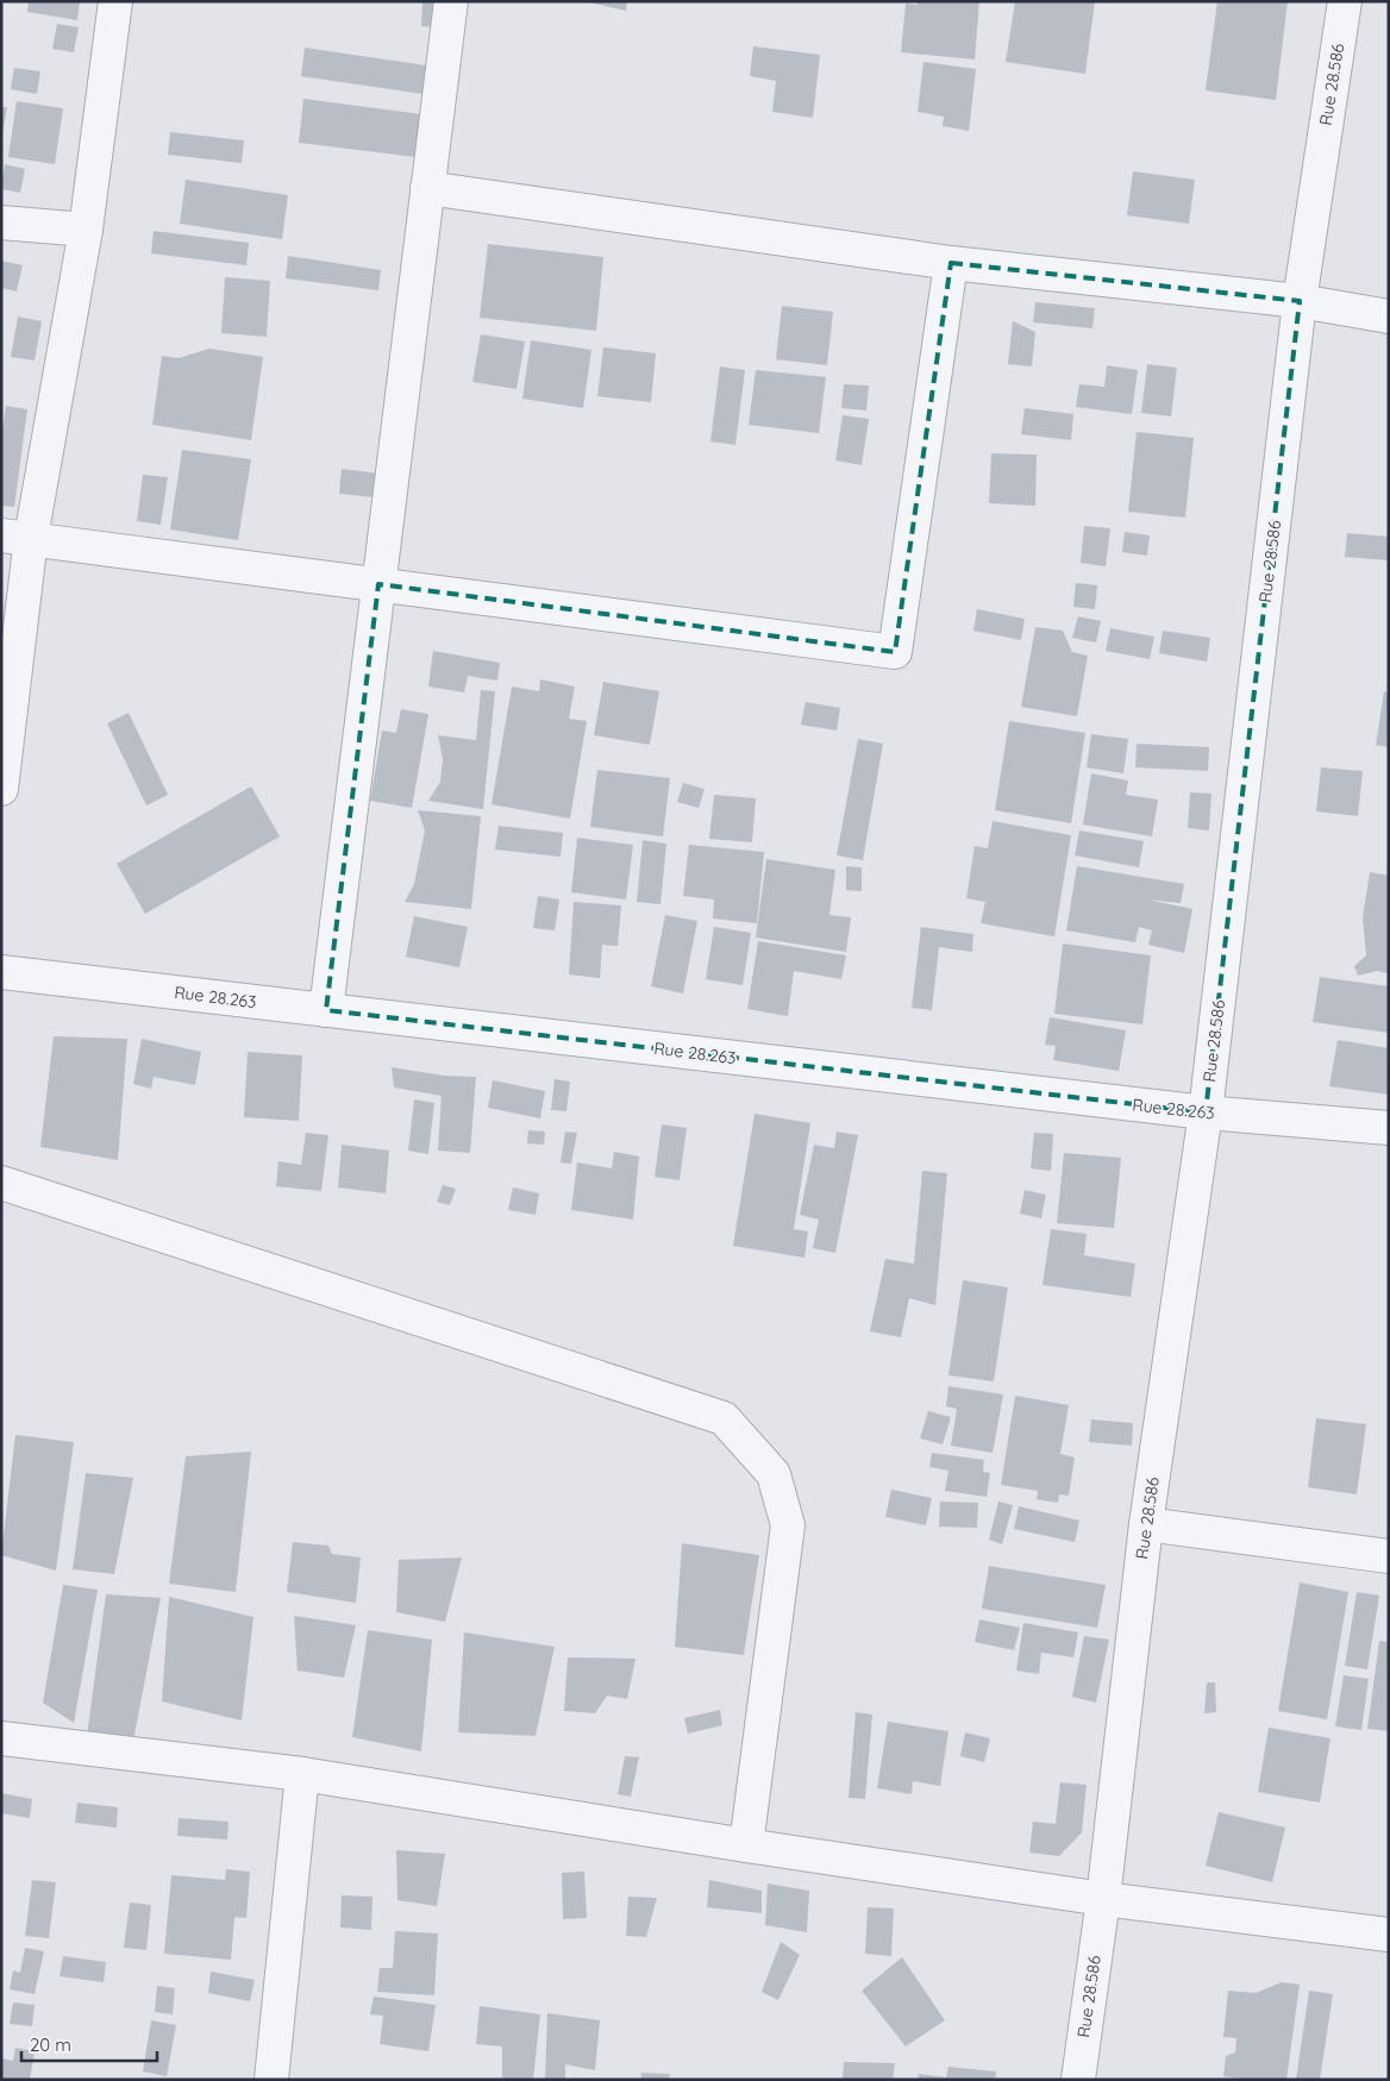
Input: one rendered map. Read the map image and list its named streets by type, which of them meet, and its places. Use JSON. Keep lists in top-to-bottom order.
{
  "streets": {
    "street": ["Rue 28.586", "Rue 28.263"]
  },
  "crossings": [
    ["Rue 28.586", "Rue 28.263"]
  ],
  "scale_bar": "20 m"
}
